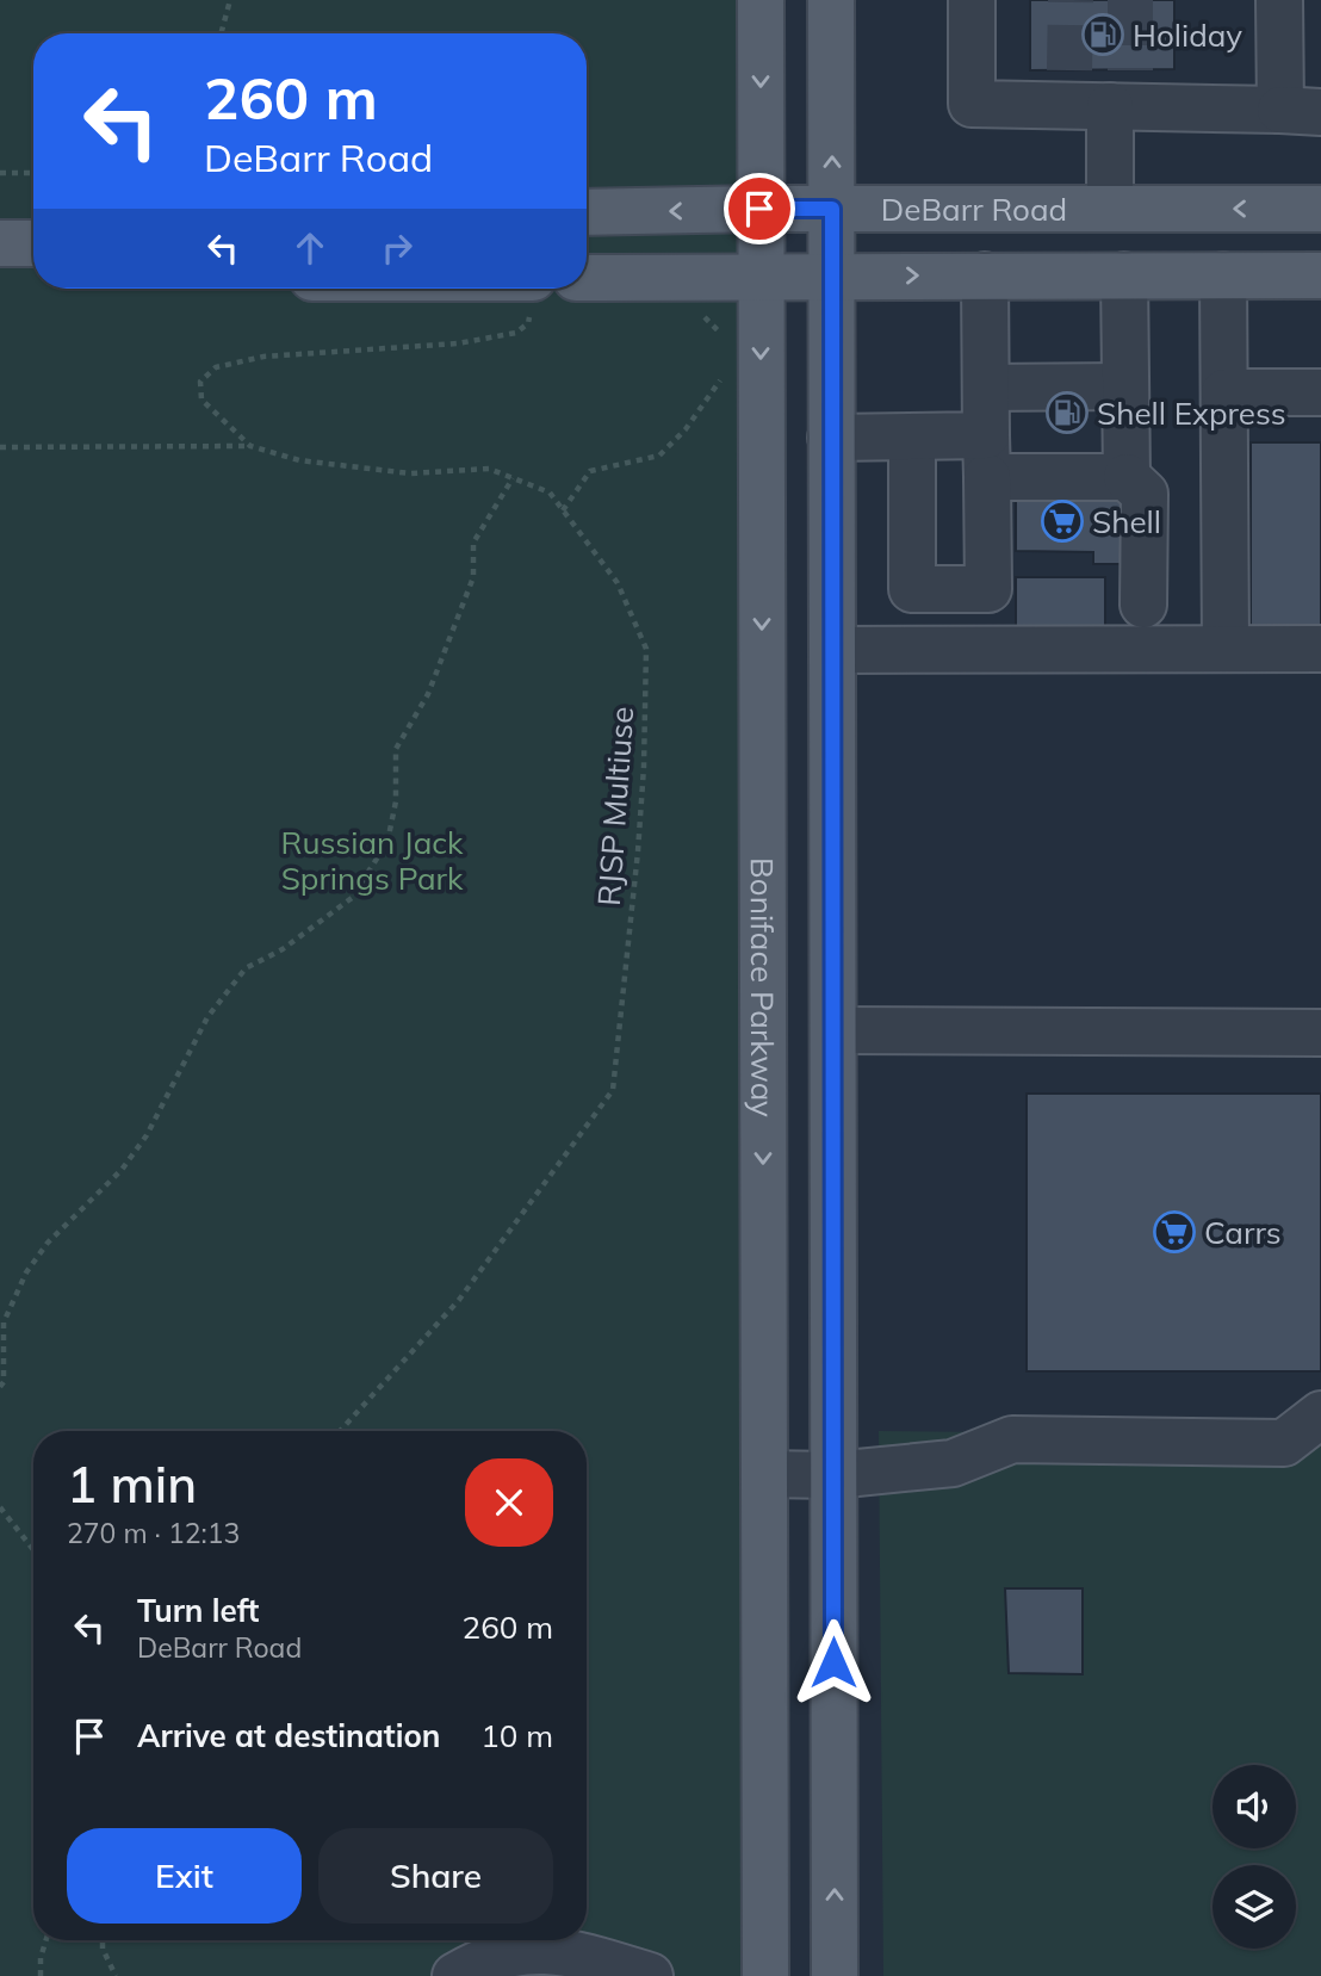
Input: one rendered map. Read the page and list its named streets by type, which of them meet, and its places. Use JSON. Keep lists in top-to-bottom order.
{
  "streets": {
    "main road": ["DeBarr Road", "Boniface Parkway"],
    "path": ["RJSP Multiuse"]
  },
  "crossings": [
    ["DeBarr Road", "Boniface Parkway"]
  ],
  "parks": ["Russian Jack Springs Park"],
  "places": {
    "fuel station": ["Holiday", "Shell Express"],
    "supermarket": ["Shell", "Carrs"]
  },
  "page": {
    "turn": ["260 m", "DeBarr Road"],
    "heading": ["1 min", "270 m · 12:13"],
    "list": [
      {
        "name": "Turn left",
        "note": "DeBarr Road",
        "value": "260 m"
      },
      {
        "name": "Arrive at destination",
        "value": "10 m"
      }
    ],
    "buttons": ["Exit", "Share"]
  }
}
